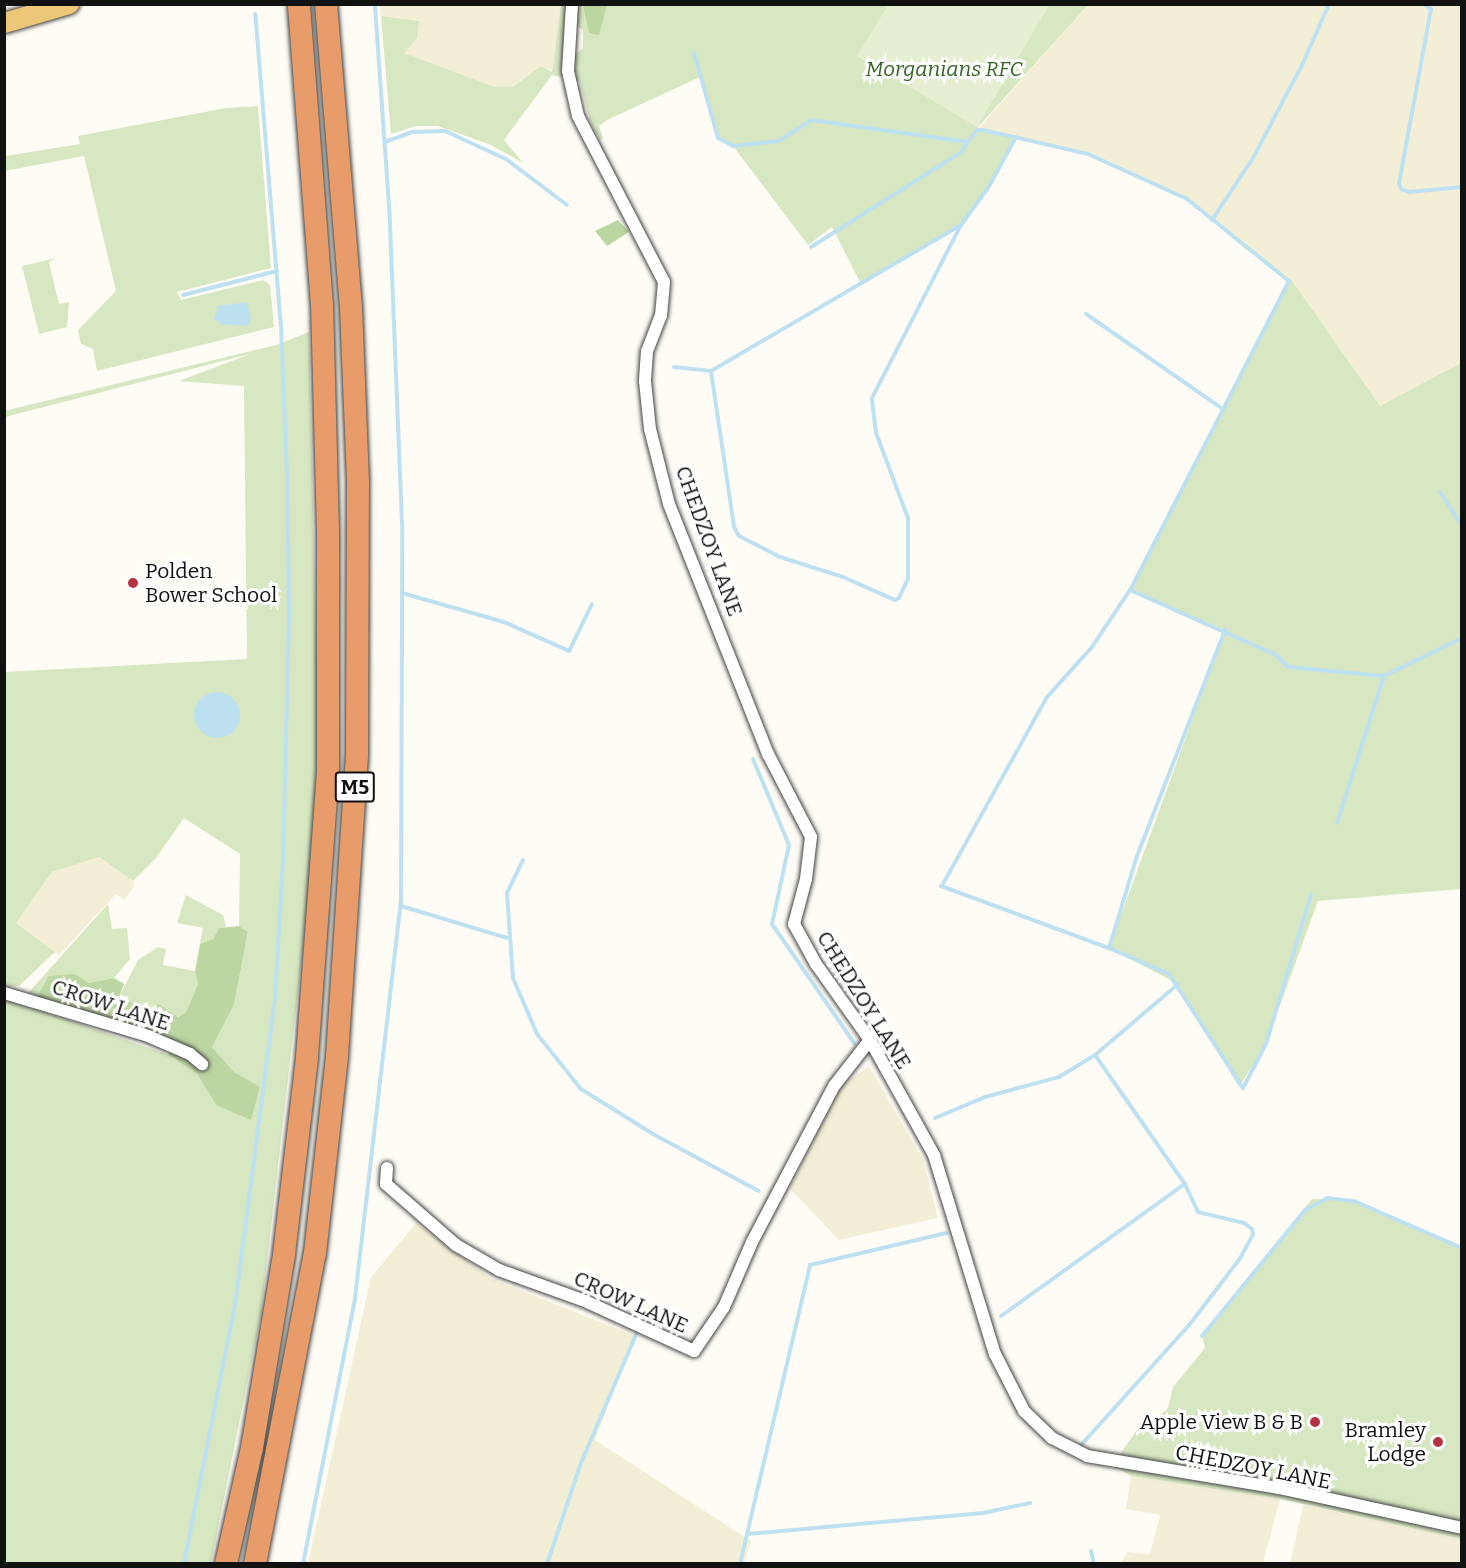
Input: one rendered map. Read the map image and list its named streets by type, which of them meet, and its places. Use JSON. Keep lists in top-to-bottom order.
{
  "streets": {
    "highway": ["M5"],
    "street": ["CHEDZOY LANE", "CROW LANE"]
  },
  "crossings": [
    ["CHEDZOY LANE", "CROW LANE"]
  ],
  "parks": ["Morganians RFC"],
  "places": ["Polden Bower School", "Apple View B & B", "Bramley Lodge"]
}
